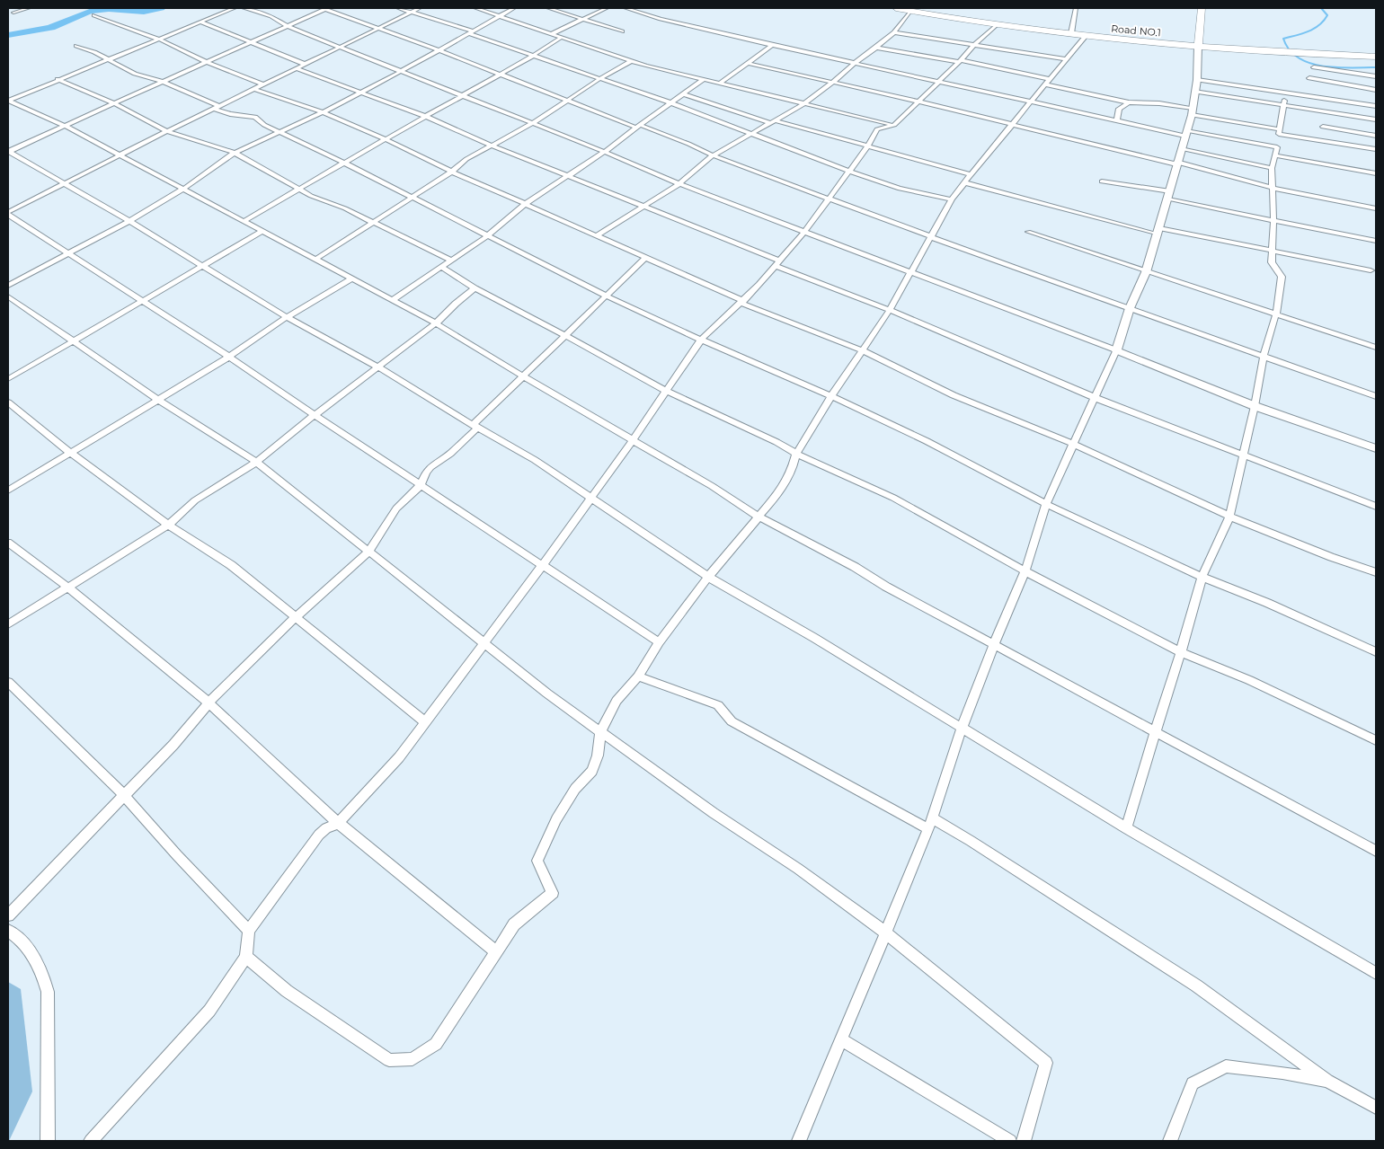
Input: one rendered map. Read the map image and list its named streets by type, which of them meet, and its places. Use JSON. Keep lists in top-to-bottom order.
{
  "streets": {
    "highway": ["Road NO.1"]
  }
}
